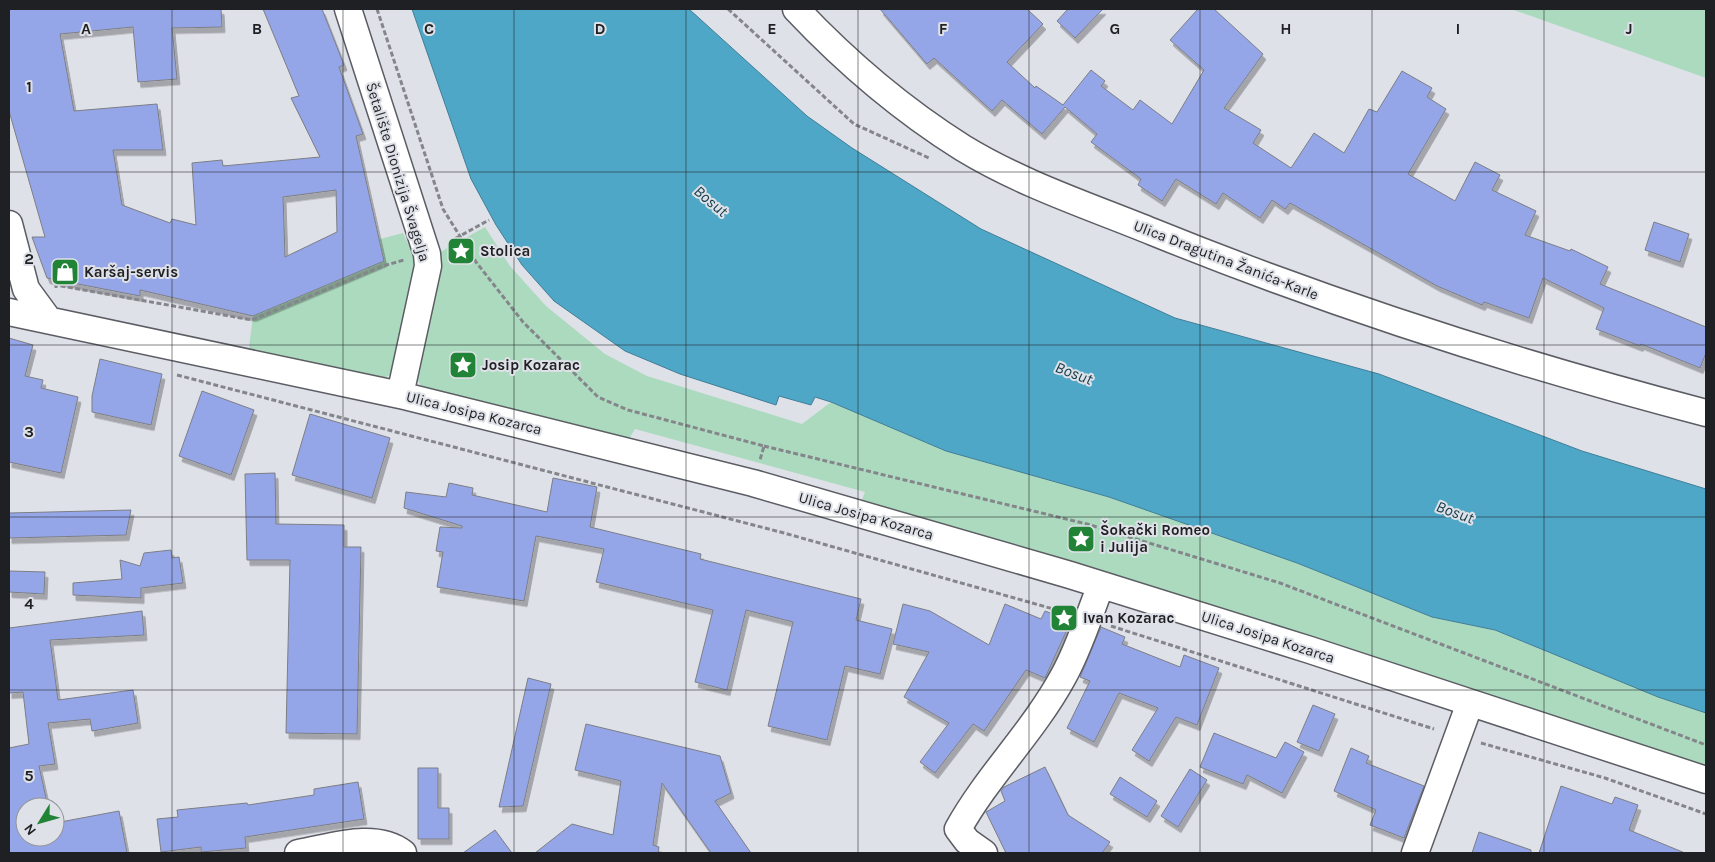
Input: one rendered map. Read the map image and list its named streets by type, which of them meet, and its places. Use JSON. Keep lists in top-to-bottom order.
{
  "streets": {
    "street": ["Šetalište Dionizija Švagelja", "Ulica Dragutina Žanića-Karle", "Ulica Josipa Kozarca"]
  },
  "crossings": [
    ["Šetalište Dionizija Švagelja", "Ulica Josipa Kozarca"]
  ],
  "water": ["Bosut"],
  "places": {
    "place": [
      "Stolica",
      "Josip Kozarac",
      "Šokački Romeo i Julija",
      "Ivan Kozarac"
    ],
    "shop": ["Karšaj-servis"]
  },
  "north": "bottom left",
  "grid": {
    "columns": [
      "A",
      "B",
      "C",
      "D",
      "E",
      "F",
      "G",
      "H",
      "I",
      "J"
    ],
    "rows": [
      "1",
      "2",
      "3",
      "4",
      "5"
    ]
  }
}
